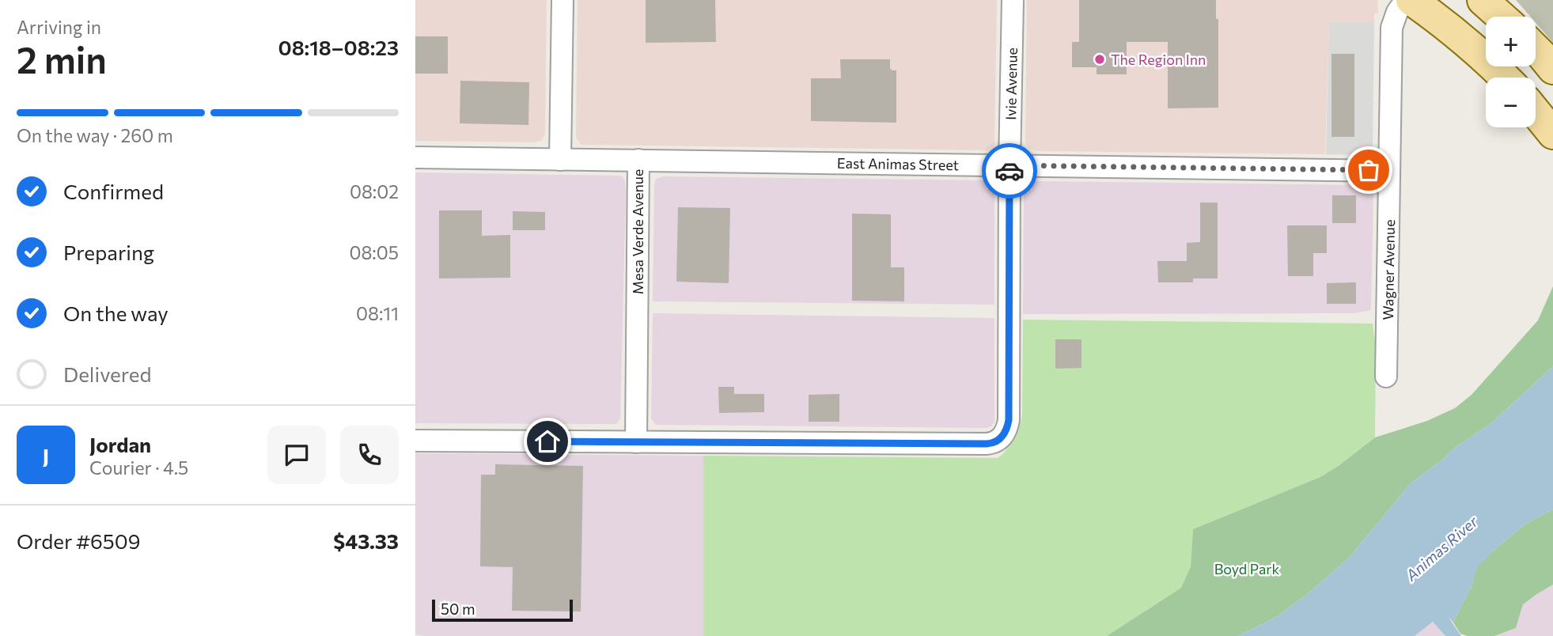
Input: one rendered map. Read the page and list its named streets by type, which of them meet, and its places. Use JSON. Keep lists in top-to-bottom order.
{
  "streets": {
    "street": [
      "Ivie Avenue",
      "East Animas Street",
      "Mesa Verde Avenue",
      "Wagner Avenue"
    ]
  },
  "crossings": [
    ["Ivie Avenue", "East Animas Street"],
    ["Ivie Avenue", "Mesa Verde Avenue"],
    ["East Animas Street", "Mesa Verde Avenue"],
    ["East Animas Street", "Wagner Avenue"]
  ],
  "water": ["Animas River"],
  "parks": ["Boyd Park"],
  "places": ["The Region Inn"],
  "scale_bar": "50 m",
  "page": {
    "heading": ["2 min", "Arriving in", "08:18–08:23"],
    "panel": [
      "Jordan",
      "Courier · 4.5",
      "Order #6509",
      "$43.33"
    ],
    "map_buttons": ["+", "−"],
    "bar": "On the way · 260 m",
    "list": [
      ["Confirmed", "08:02"],
      ["Preparing", "08:05"],
      ["On the way", "08:11"],
      "Delivered"
    ],
    "round": "J",
    "scale": "50 m"
  }
}
